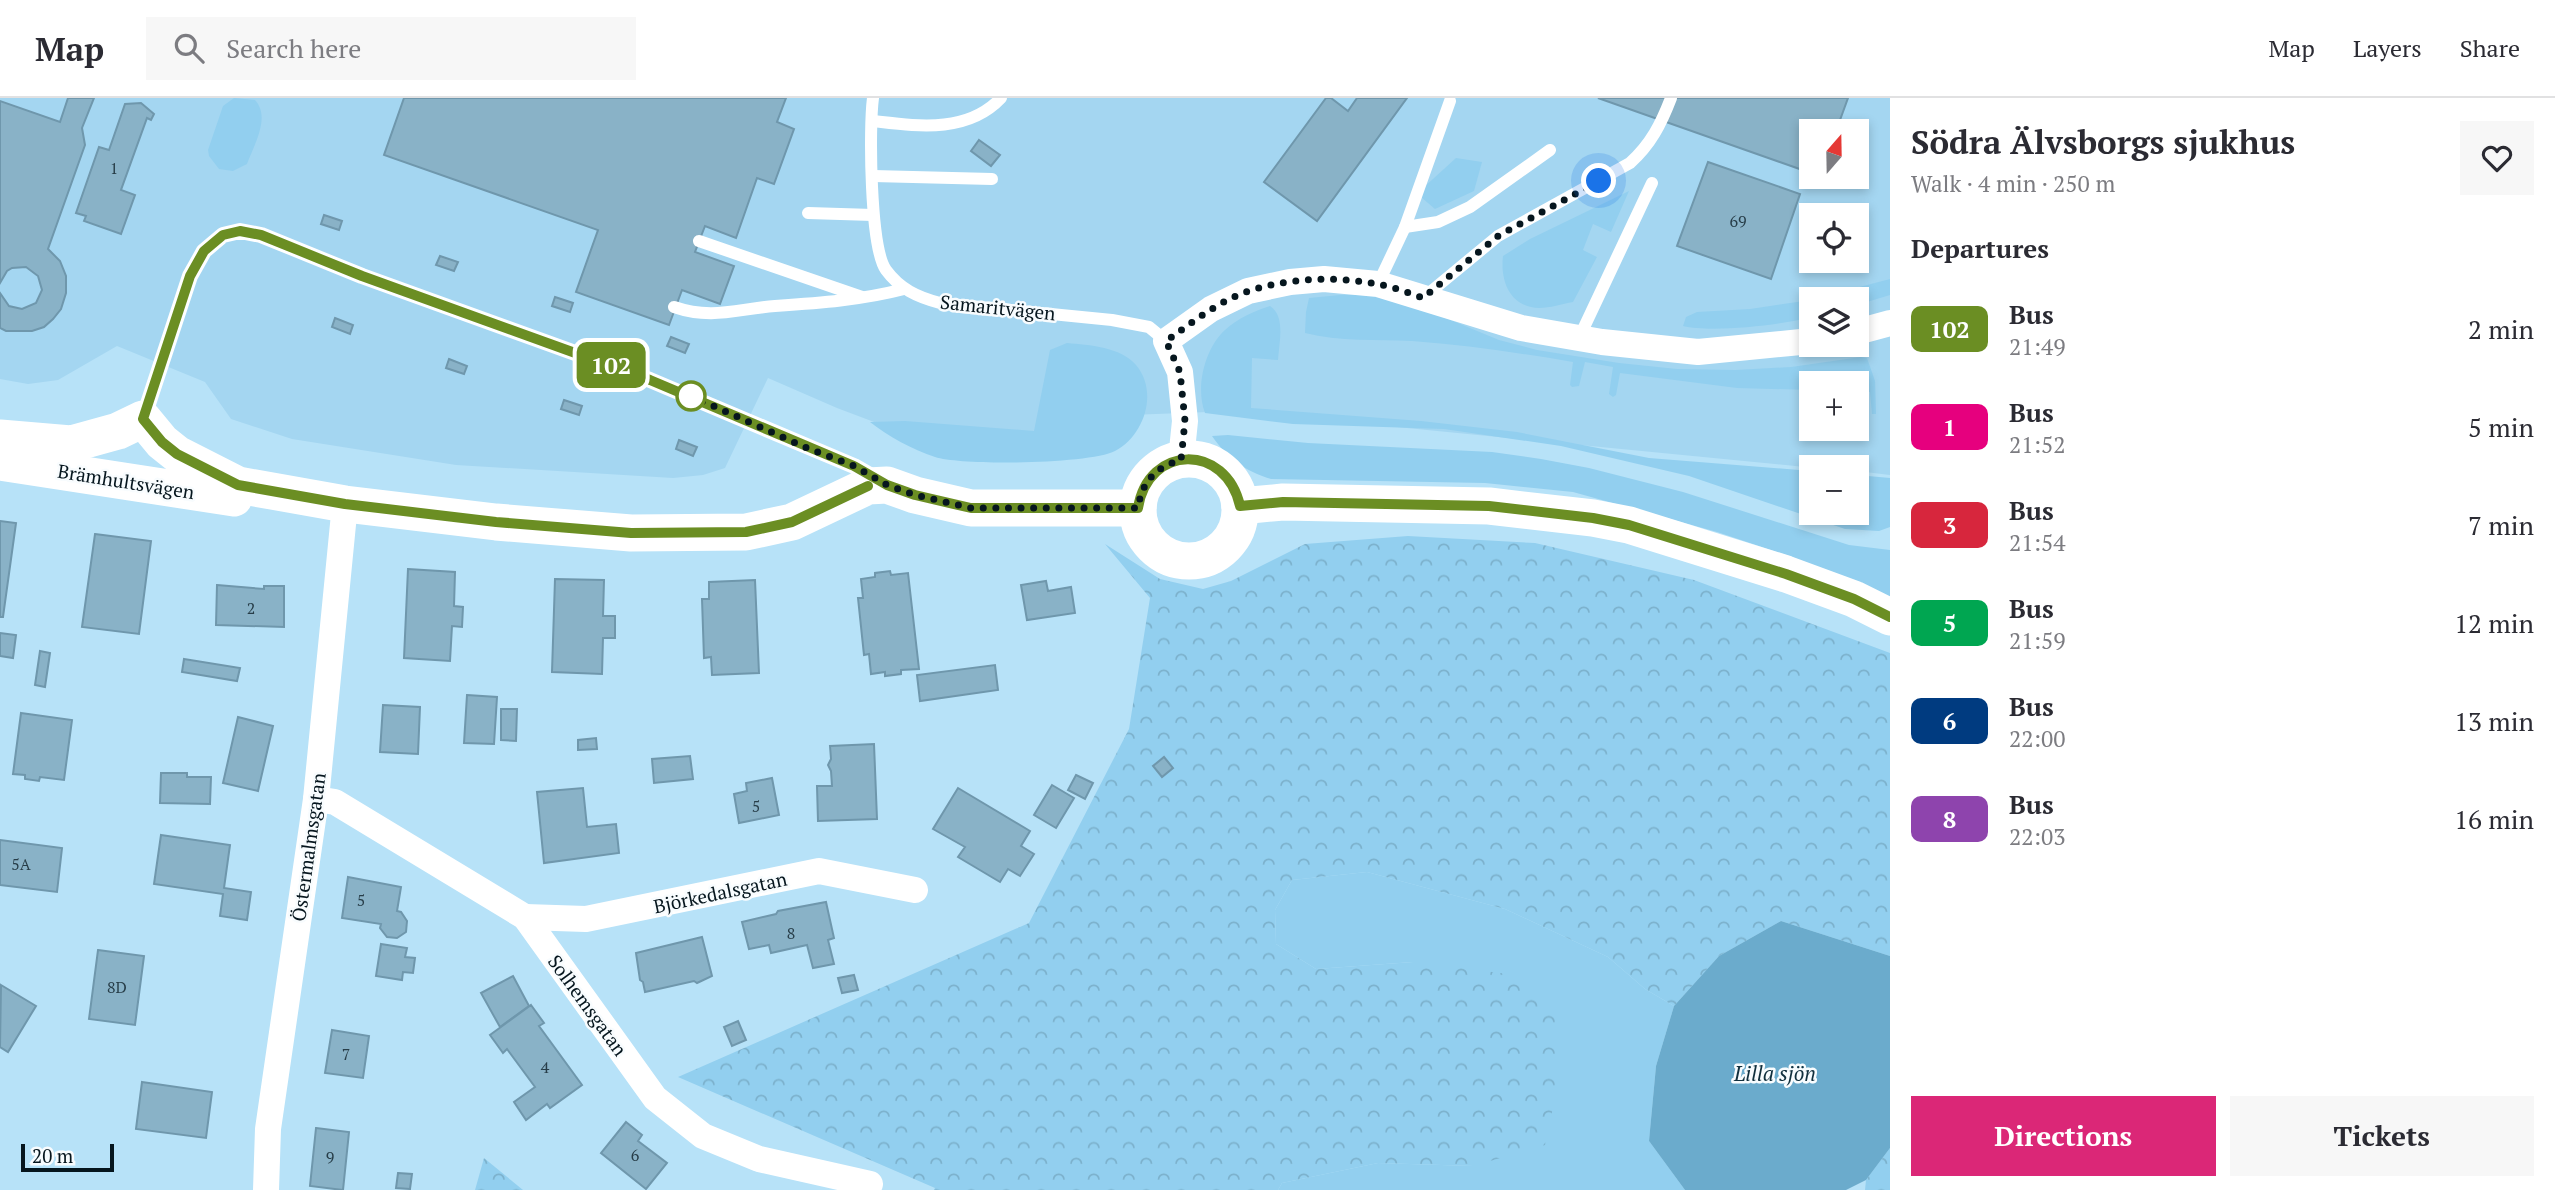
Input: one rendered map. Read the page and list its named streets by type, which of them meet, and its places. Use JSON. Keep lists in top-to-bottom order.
{
  "streets": {
    "street": [
      "Brämhultsvägen",
      "Östermalmsgatan",
      "Björkedalsgatan",
      "Solhemsgatan"
    ],
    "lane": ["Samaritvägen"]
  },
  "crossings": [
    ["Brämhultsvägen", "Östermalmsgatan"],
    ["Östermalmsgatan", "Solhemsgatan"],
    ["Björkedalsgatan", "Solhemsgatan"]
  ],
  "water": ["Lilla sjön"],
  "lines": ["bus line 102"],
  "house_numbers": [
    "1",
    "69",
    "2",
    "5",
    "5A",
    "5",
    "8",
    "8D",
    "7",
    "4",
    "6",
    "9"
  ],
  "scale_bar": "20 m",
  "north": "top",
  "page": {
    "header": "Map",
    "search": "Search here",
    "nav": ["Map", "Layers", "Share"],
    "on_map": "102",
    "heading": [
      ["Södra Älvsborgs sjukhus", "Walk · 4 min · 250 m"],
      "Departures"
    ],
    "map_buttons": ["+", "−"],
    "list": [
      {
        "mark": "102",
        "name": "Bus",
        "note": "21:49",
        "value": "2 min"
      },
      {
        "mark": "1",
        "name": "Bus",
        "note": "21:52",
        "value": "5 min"
      },
      {
        "mark": "3",
        "name": "Bus",
        "note": "21:54",
        "value": "7 min"
      },
      {
        "mark": "5",
        "name": "Bus",
        "note": "21:59",
        "value": "12 min"
      },
      {
        "mark": "6",
        "name": "Bus",
        "note": "22:00",
        "value": "13 min"
      },
      {
        "mark": "8",
        "name": "Bus",
        "note": "22:03",
        "value": "16 min"
      }
    ],
    "buttons": ["Directions", "Tickets"],
    "scale": "20 m"
  }
}
